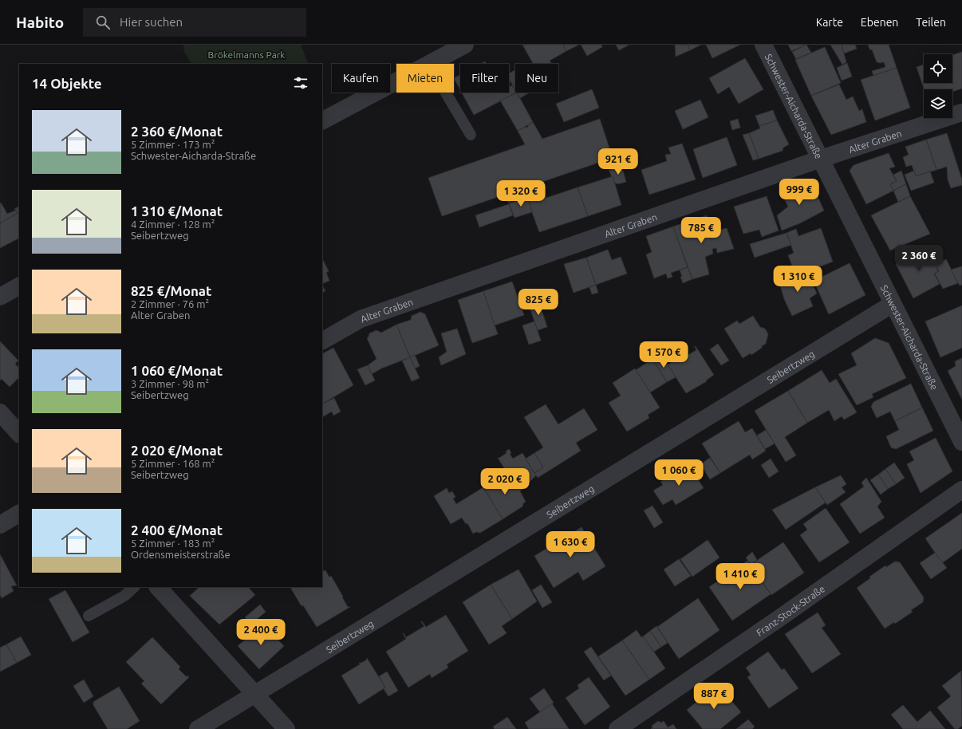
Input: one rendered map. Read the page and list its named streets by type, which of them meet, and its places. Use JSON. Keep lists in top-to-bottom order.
{
  "streets": {
    "street": [
      "Schwester-Aicharda-Straße",
      "Alter Graben",
      "Seibertzweg",
      "Franz-Stock-Straße"
    ]
  },
  "crossings": [
    ["Schwester-Aicharda-Straße", "Alter Graben"],
    ["Schwester-Aicharda-Straße", "Seibertzweg"]
  ],
  "parks": ["Brökelmanns Park"],
  "page": {
    "header": "Habito",
    "search": "Hier suchen",
    "nav": ["Karte", "Ebenen", "Teilen"],
    "chip": [
      "Kaufen",
      "Mieten",
      "Filter",
      "Neu"
    ],
    "heading": "14 Objekte",
    "list": [
      {
        "name": "2 360 €/Monat",
        "note": "5 Zimmer · 173 m² · Schwester-Aicharda-Straße"
      },
      {
        "name": "1 310 €/Monat",
        "note": "4 Zimmer · 128 m² · Seibertzweg"
      },
      {
        "name": "825 €/Monat",
        "note": "2 Zimmer · 76 m² · Alter Graben"
      },
      {
        "name": "1 060 €/Monat",
        "note": "3 Zimmer · 98 m² · Seibertzweg"
      },
      {
        "name": "2 020 €/Monat",
        "note": "5 Zimmer · 168 m² · Seibertzweg"
      },
      {
        "name": "2 400 €/Monat",
        "note": "5 Zimmer · 183 m² · Ordensmeisterstraße"
      }
    ],
    "price": [
      "921 €",
      "999 €",
      "1 320 €",
      "785 €",
      "2 360 €",
      "1 310 €",
      "825 €",
      "1 570 €",
      "1 060 €",
      "2 020 €",
      "1 630 €",
      "1 410 €",
      "2 400 €",
      "887 €"
    ]
  }
}
